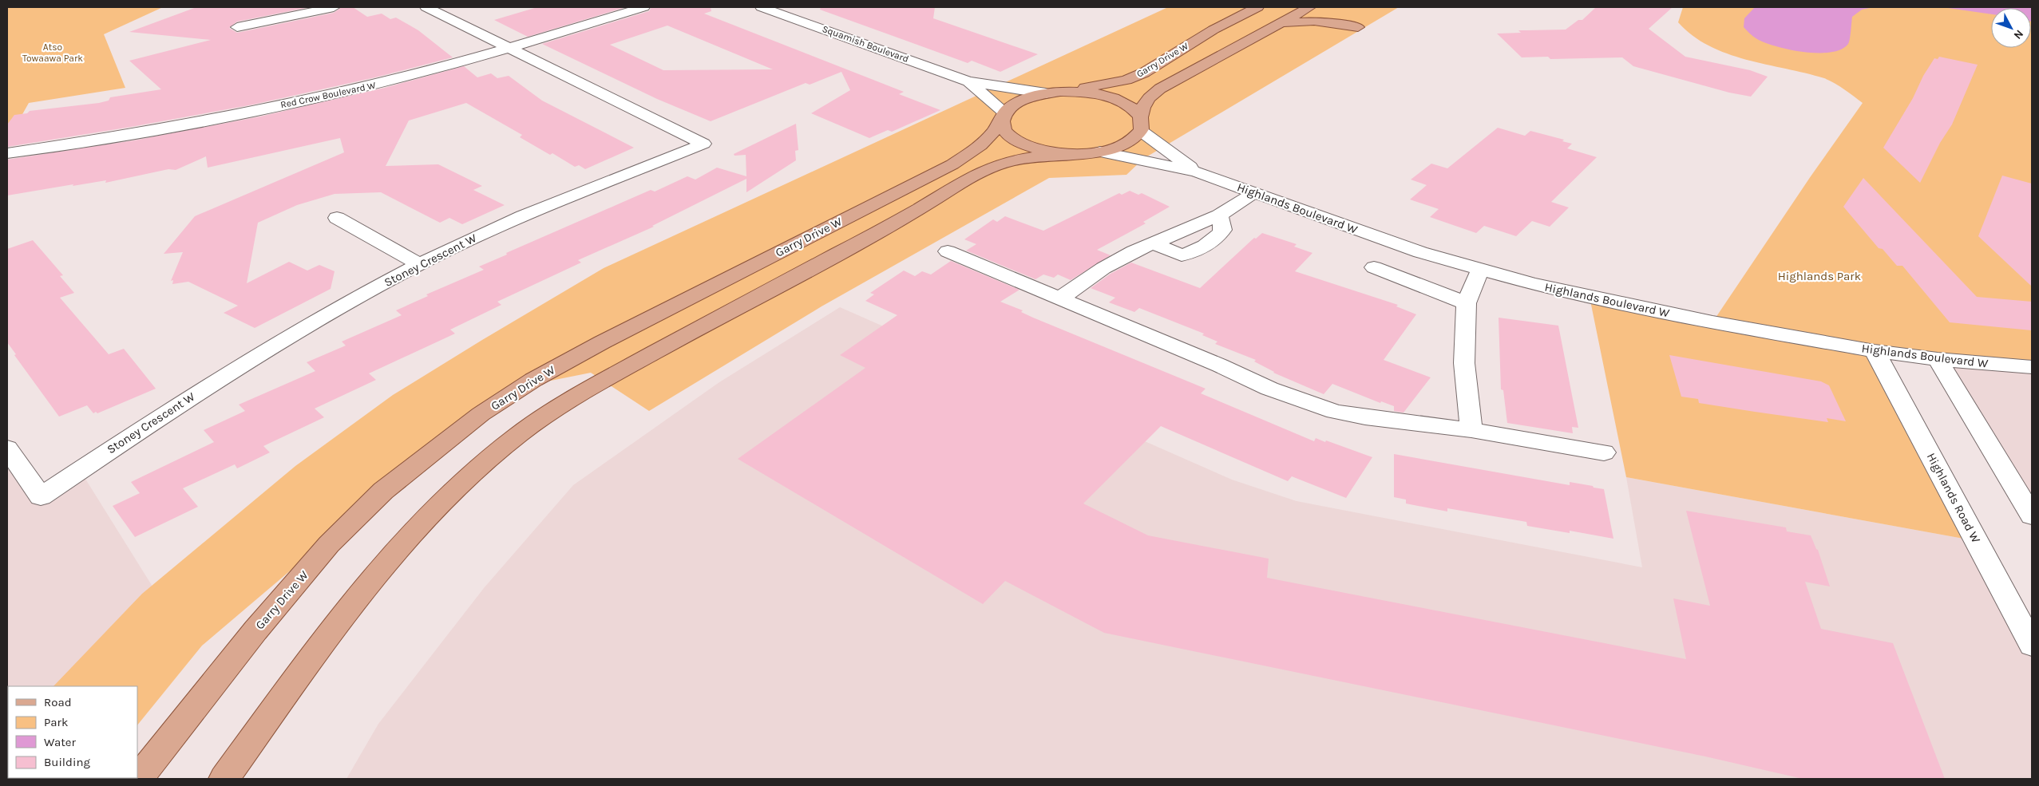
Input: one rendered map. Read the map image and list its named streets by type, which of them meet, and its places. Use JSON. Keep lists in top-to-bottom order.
{
  "streets": {
    "main road": ["Garry Drive W"],
    "street": [
      "Squamish Boulevard",
      "Red Crow Boulevard W",
      "Highlands Boulevard W",
      "Stoney Crescent W",
      "Highlands Road W"
    ]
  },
  "crossings": [
    ["Squamish Boulevard", "Garry Drive W"],
    ["Garry Drive W", "Highlands Boulevard W"],
    ["Red Crow Boulevard W", "Stoney Crescent W"],
    ["Highlands Boulevard W", "Highlands Road W"]
  ],
  "parks": ["Atso Towaawa Park", "Highlands Park"],
  "legend": [
    "Road",
    "Park",
    "Water",
    "Building"
  ],
  "north": "bottom right"
}
